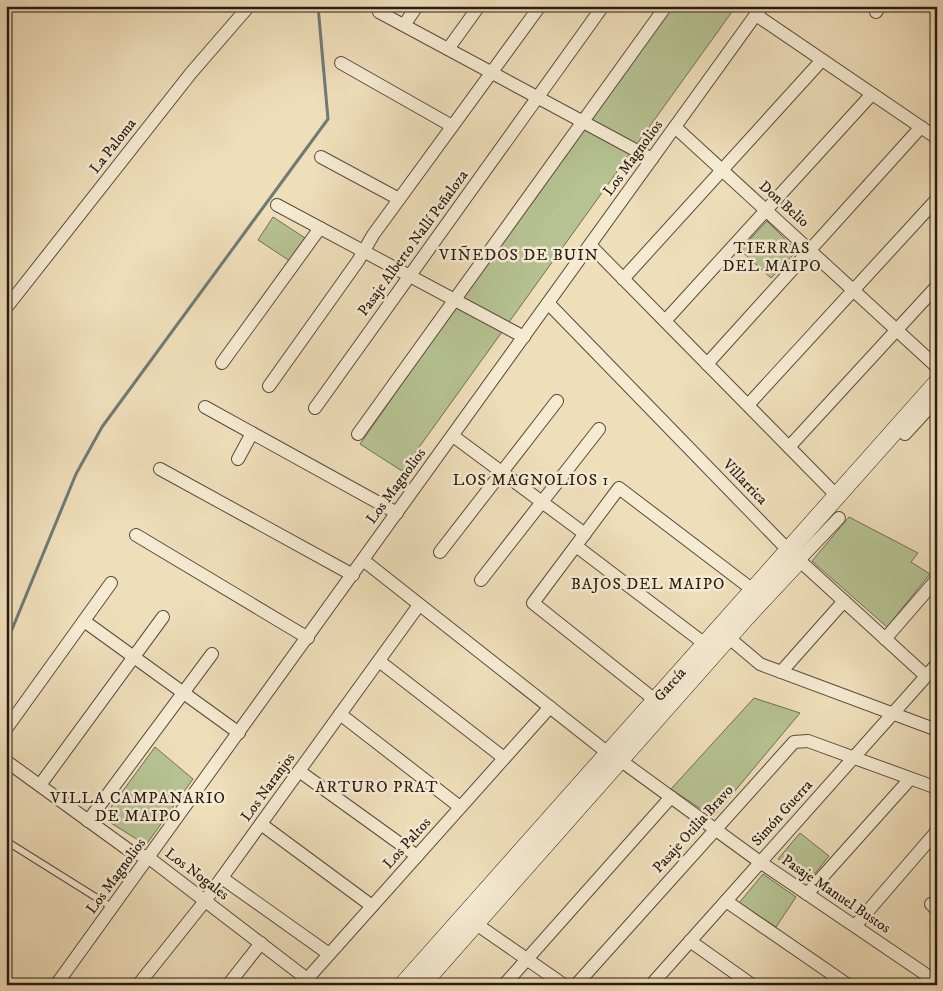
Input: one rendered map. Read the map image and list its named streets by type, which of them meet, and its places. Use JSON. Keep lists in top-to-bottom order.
{
  "streets": {
    "street": [
      "La Paloma",
      "Los Magnolios",
      "Don Belio",
      "Pasaje Alberto Nallí Peñaloza",
      "Villarrica",
      "García",
      "Los Naranjos",
      "Simón Guerra",
      "Pasaje Otilia Bravo",
      "Los Paltos",
      "Los Nogales",
      "Pasaje Manuel Bustos"
    ]
  },
  "crossings": [
    ["Los Magnolios", "Don Belio"],
    ["Los Magnolios", "Villarrica"],
    ["Los Magnolios", "Los Nogales"],
    ["Los Magnolios", "Pasaje Manuel Bustos"],
    ["Villarrica", "García"],
    ["Villarrica", "Simón Guerra"],
    ["García", "Pasaje Manuel Bustos"],
    ["Los Naranjos", "Los Nogales"],
    ["Los Naranjos", "Pasaje Manuel Bustos"],
    ["Simón Guerra", "Pasaje Otilia Bravo"],
    ["Simón Guerra", "Pasaje Manuel Bustos"],
    ["Pasaje Otilia Bravo", "Pasaje Manuel Bustos"],
    ["Los Paltos", "Los Nogales"],
    ["Los Paltos", "Pasaje Manuel Bustos"]
  ],
  "districts": [
    "TIERRAS DEL MAIPO",
    "VIÑEDOS DE BUIN",
    "LOS MAGNOLIOS 1",
    "BAJOS DEL MAIPO",
    "ARTURO PRAT",
    "VILLA CAMPANARIO DE MAIPO"
  ]
}
